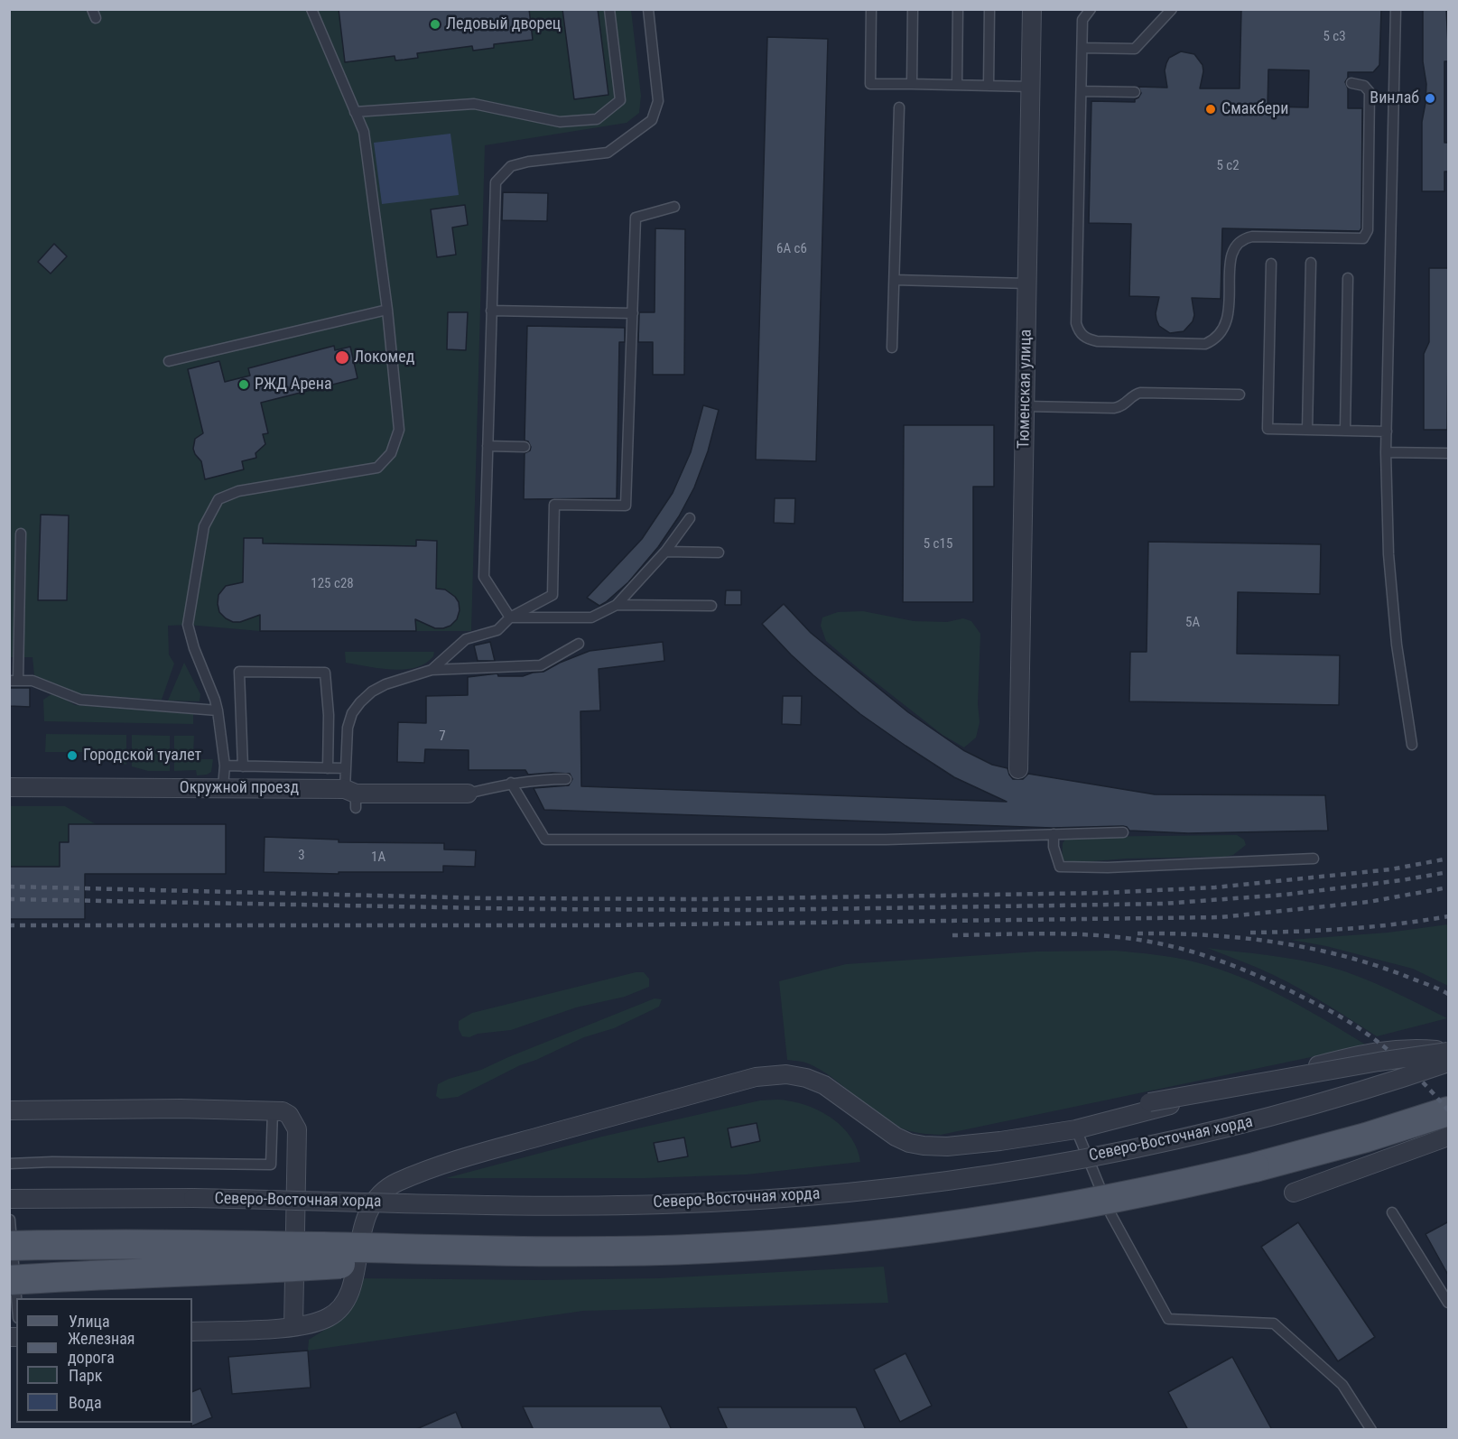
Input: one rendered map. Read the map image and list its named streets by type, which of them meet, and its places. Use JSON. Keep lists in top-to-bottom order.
{
  "streets": {
    "street": ["Тюменская улица", "Окружной проезд", "Северо-Восточная хорда"]
  },
  "places": [
    "Ледовый дворец",
    "Винлаб",
    "Смакбери",
    "Локомед",
    "РЖД Арена",
    "Городской туалет"
  ],
  "house_numbers": [
    "5 с3",
    "5 с2",
    "6А с6",
    "5 с15",
    "125 с28",
    "5А",
    "7",
    "3",
    "1А"
  ],
  "legend": [
    "Улица",
    "Железная дорога",
    "Парк",
    "Вода"
  ]
}
